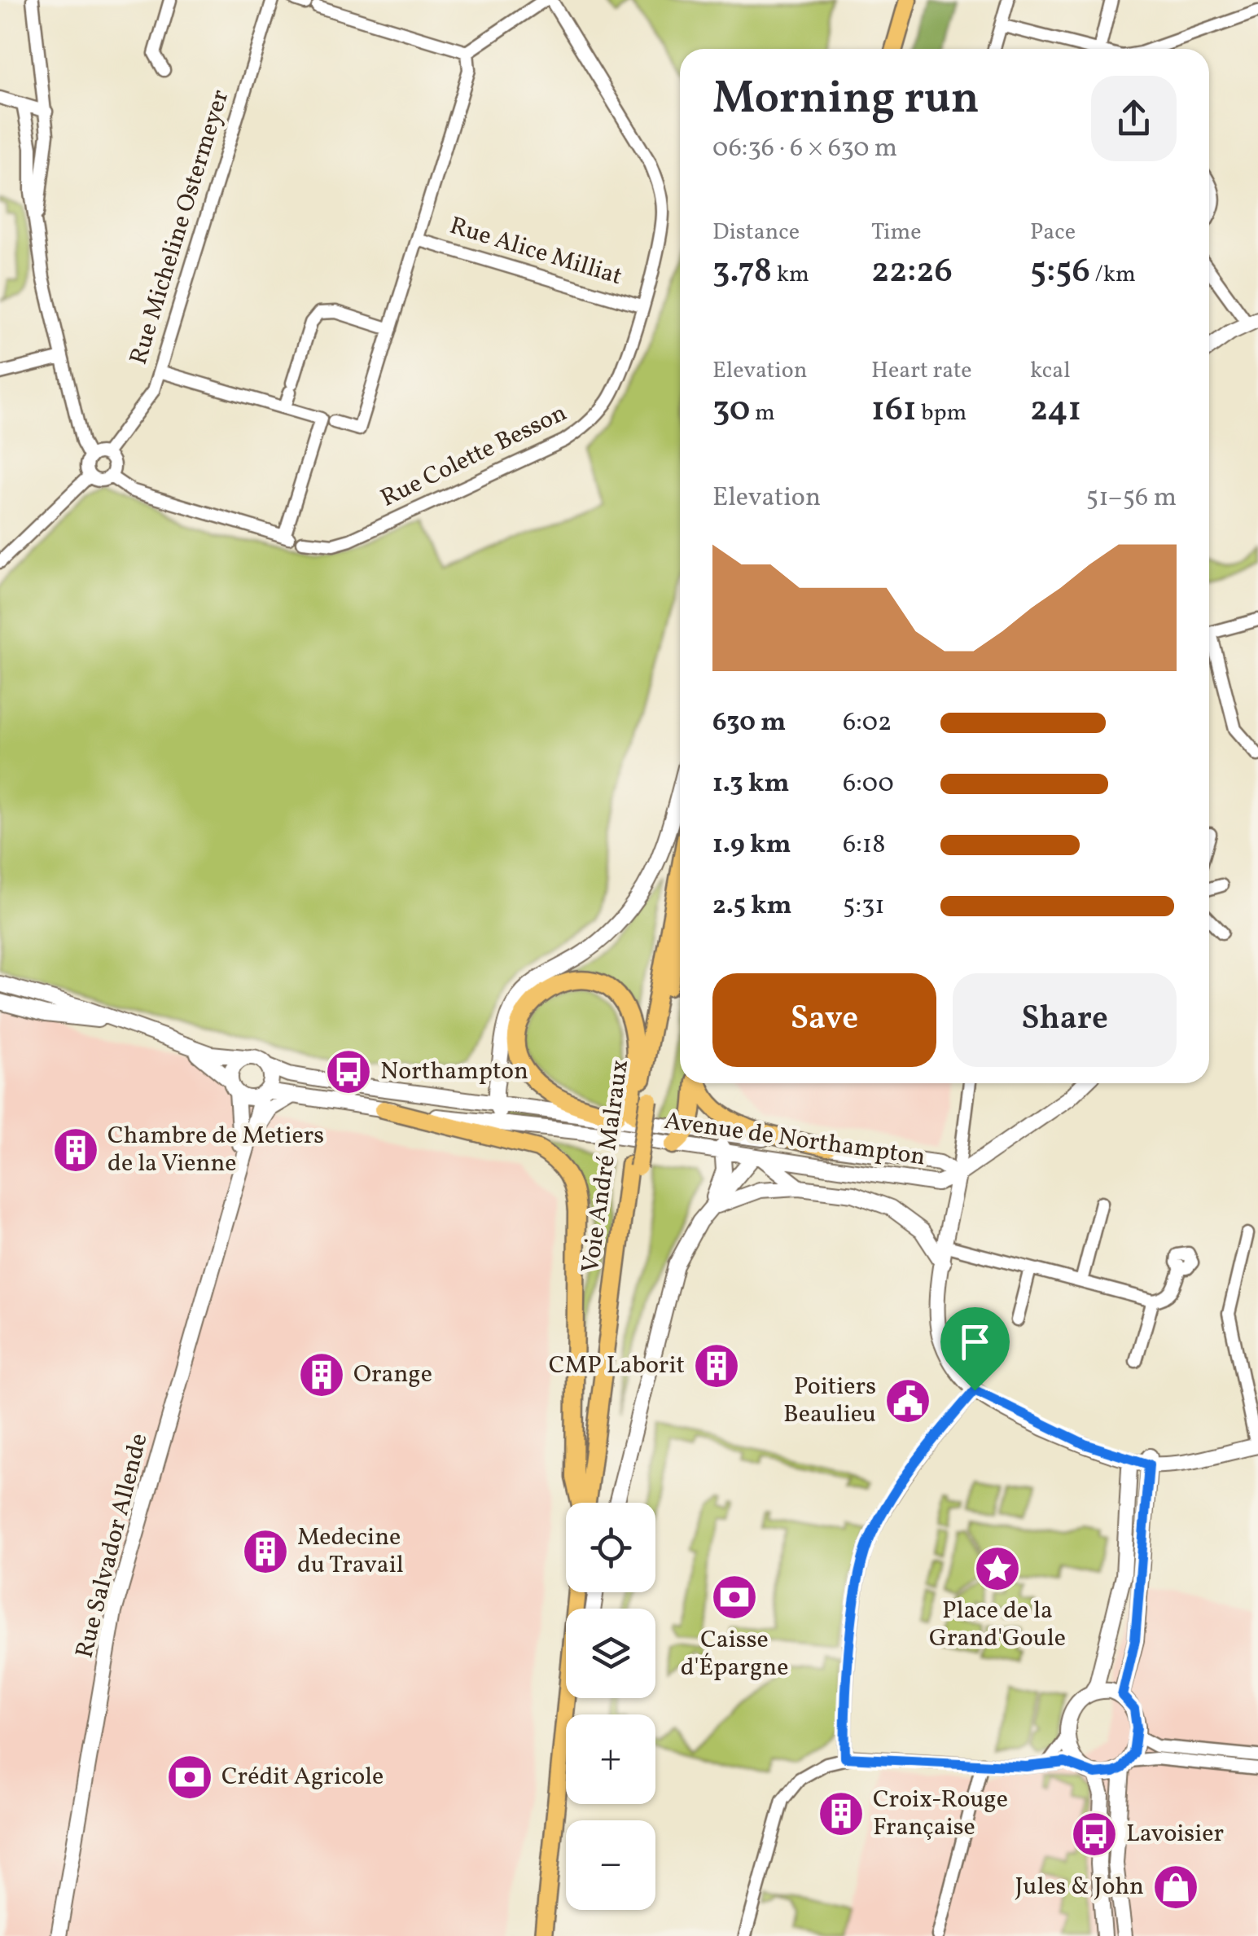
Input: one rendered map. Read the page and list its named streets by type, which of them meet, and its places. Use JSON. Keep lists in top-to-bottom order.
{
  "streets": {
    "main road": ["Voie André Malraux"],
    "street": [
      "Rue Micheline Ostermeyer",
      "Rue Alice Milliat",
      "Rue Colette Besson",
      "Avenue de Northampton",
      "Rue Salvador Allende"
    ]
  },
  "crossings": [
    ["Rue Micheline Ostermeyer", "Rue Colette Besson"],
    ["Rue Alice Milliat", "Rue Colette Besson"],
    ["Avenue de Northampton", "Rue Salvador Allende"]
  ],
  "places": {
    "bus stop": ["Northampton", "Lavoisier"],
    "building": [
      "Chambre de Metiers de la Vienne",
      "CMP Laborit",
      "Orange",
      "Medecine du Travail",
      "Croix-Rouge Française"
    ],
    "public building": ["Poitiers Beaulieu"],
    "place": ["Place de la Grand'Goule"],
    "bank": ["Caisse d'Épargne", "Crédit Agricole"],
    "shop": ["Jules & John"]
  },
  "page": {
    "heading": ["Morning run", "06:36 · 6 × 630 m"],
    "stats": [
      ["Distance", "3.78 km"],
      ["Time", "22:26"],
      ["Pace", "5:56 /km"],
      ["Elevation", "30 m"],
      ["Heart rate", "161 bpm"],
      ["kcal", "241"]
    ],
    "chart": ["Elevation", "51–56 m"],
    "list": [
      {
        "name": "630 m",
        "note": "6:02"
      },
      {
        "name": "1.3 km",
        "note": "6:00"
      },
      {
        "name": "1.9 km",
        "note": "6:18"
      },
      {
        "name": "2.5 km",
        "note": "5:31"
      }
    ],
    "buttons": ["Save", "Share"],
    "map_buttons": ["+", "−"]
  }
}
